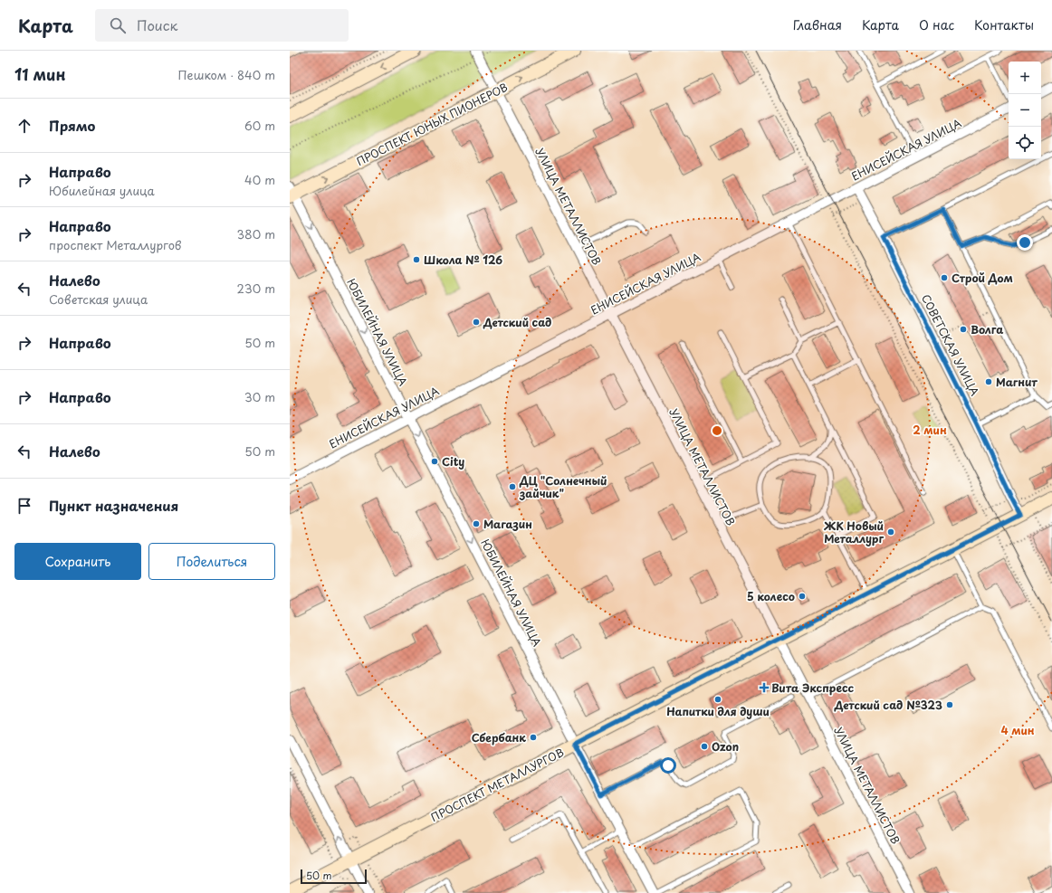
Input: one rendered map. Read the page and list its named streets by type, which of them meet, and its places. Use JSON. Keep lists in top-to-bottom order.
{
  "streets": {
    "street": [
      "ПРОСПЕКТ ЮНЫХ ПИОНЕРОВ",
      "ЕНИСЕЙСКАЯ УЛИЦА",
      "УЛИЦА МЕТАЛЛИСТОВ",
      "ЮБИЛЕЙНАЯ УЛИЦА",
      "СОВЕТСКАЯ УЛИЦА",
      "ПРОСПЕКТ МЕТАЛЛУРГОВ"
    ]
  },
  "crossings": [
    ["ПРОСПЕКТ ЮНЫХ ПИОНЕРОВ", "УЛИЦА МЕТАЛЛИСТОВ"],
    ["ПРОСПЕКТ ЮНЫХ ПИОНЕРОВ", "ЮБИЛЕЙНАЯ УЛИЦА"],
    ["ЕНИСЕЙСКАЯ УЛИЦА", "УЛИЦА МЕТАЛЛИСТОВ"],
    ["ЕНИСЕЙСКАЯ УЛИЦА", "ЮБИЛЕЙНАЯ УЛИЦА"],
    ["ЕНИСЕЙСКАЯ УЛИЦА", "СОВЕТСКАЯ УЛИЦА"],
    ["УЛИЦА МЕТАЛЛИСТОВ", "ПРОСПЕКТ МЕТАЛЛУРГОВ"],
    ["ЮБИЛЕЙНАЯ УЛИЦА", "ПРОСПЕКТ МЕТАЛЛУРГОВ"],
    ["СОВЕТСКАЯ УЛИЦА", "ПРОСПЕКТ МЕТАЛЛУРГОВ"]
  ],
  "one_way": ["ЮБИЛЕЙНАЯ УЛИЦА"],
  "places": {
    "other": [
      "Школа № 126",
      "Строй Дом",
      "Детский сад",
      "Волга",
      "Магнит",
      "City",
      "ДЦ \"Солнечный зайчик\"",
      "Магазин",
      "ЖК Новый Металлург",
      "5 колесо",
      "Напитки для души",
      "Детский сад №323",
      "Сбербанк",
      "Ozon"
    ],
    "health": ["Вита Экспресс"]
  },
  "scale_bar": "50 m",
  "page": {
    "header": "Карта",
    "search": "Поиск",
    "nav": [
      "Главная",
      "Карта",
      "О нас",
      "Контакты"
    ],
    "heading": ["11 мин", "Пешком · 840 m"],
    "map_buttons": ["+", "−"],
    "list": [
      ["Прямо", "60 m"],
      ["Направо", "Юбилейная улица", "40 m"],
      ["Направо", "проспект Металлургов", "380 m"],
      ["Налево", "Советская улица", "230 m"],
      ["Направо", "50 m"],
      ["Направо", "30 m"],
      ["Налево", "50 m"],
      "Пункт назначения"
    ],
    "buttons": ["Сохранить", "Поделиться"],
    "scale": "50 m"
  },
  "rings": ["2 мин", "4 мин"]
}
